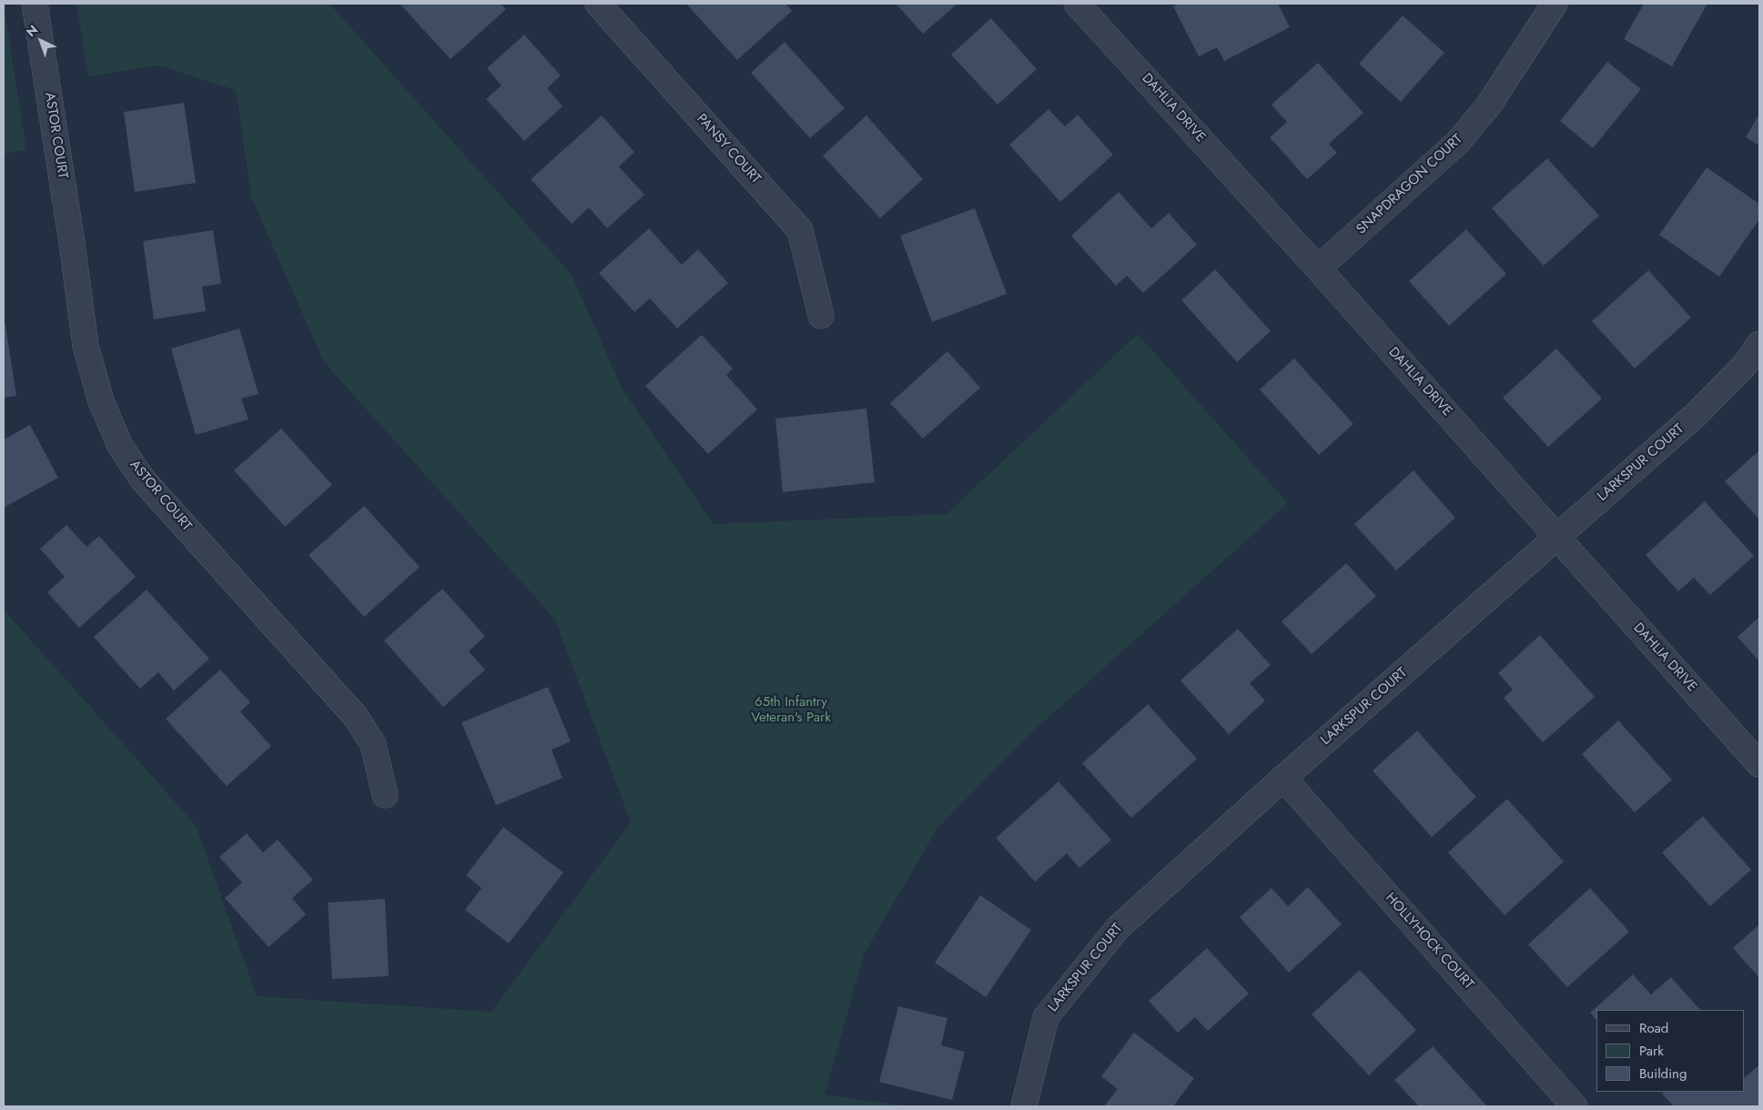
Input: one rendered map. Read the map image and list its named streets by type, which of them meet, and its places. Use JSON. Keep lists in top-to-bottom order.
{
  "streets": {
    "street": [
      "DAHLIA DRIVE",
      "ASTOR COURT",
      "PANSY COURT",
      "SNAPDRAGON COURT",
      "LARKSPUR COURT",
      "HOLLYHOCK COURT"
    ]
  },
  "crossings": [
    ["DAHLIA DRIVE", "SNAPDRAGON COURT"],
    ["DAHLIA DRIVE", "LARKSPUR COURT"],
    ["LARKSPUR COURT", "HOLLYHOCK COURT"]
  ],
  "parks": ["65th Infantry Veteran's Park"],
  "legend": ["Road", "Park", "Building"],
  "north": "top left"
}
